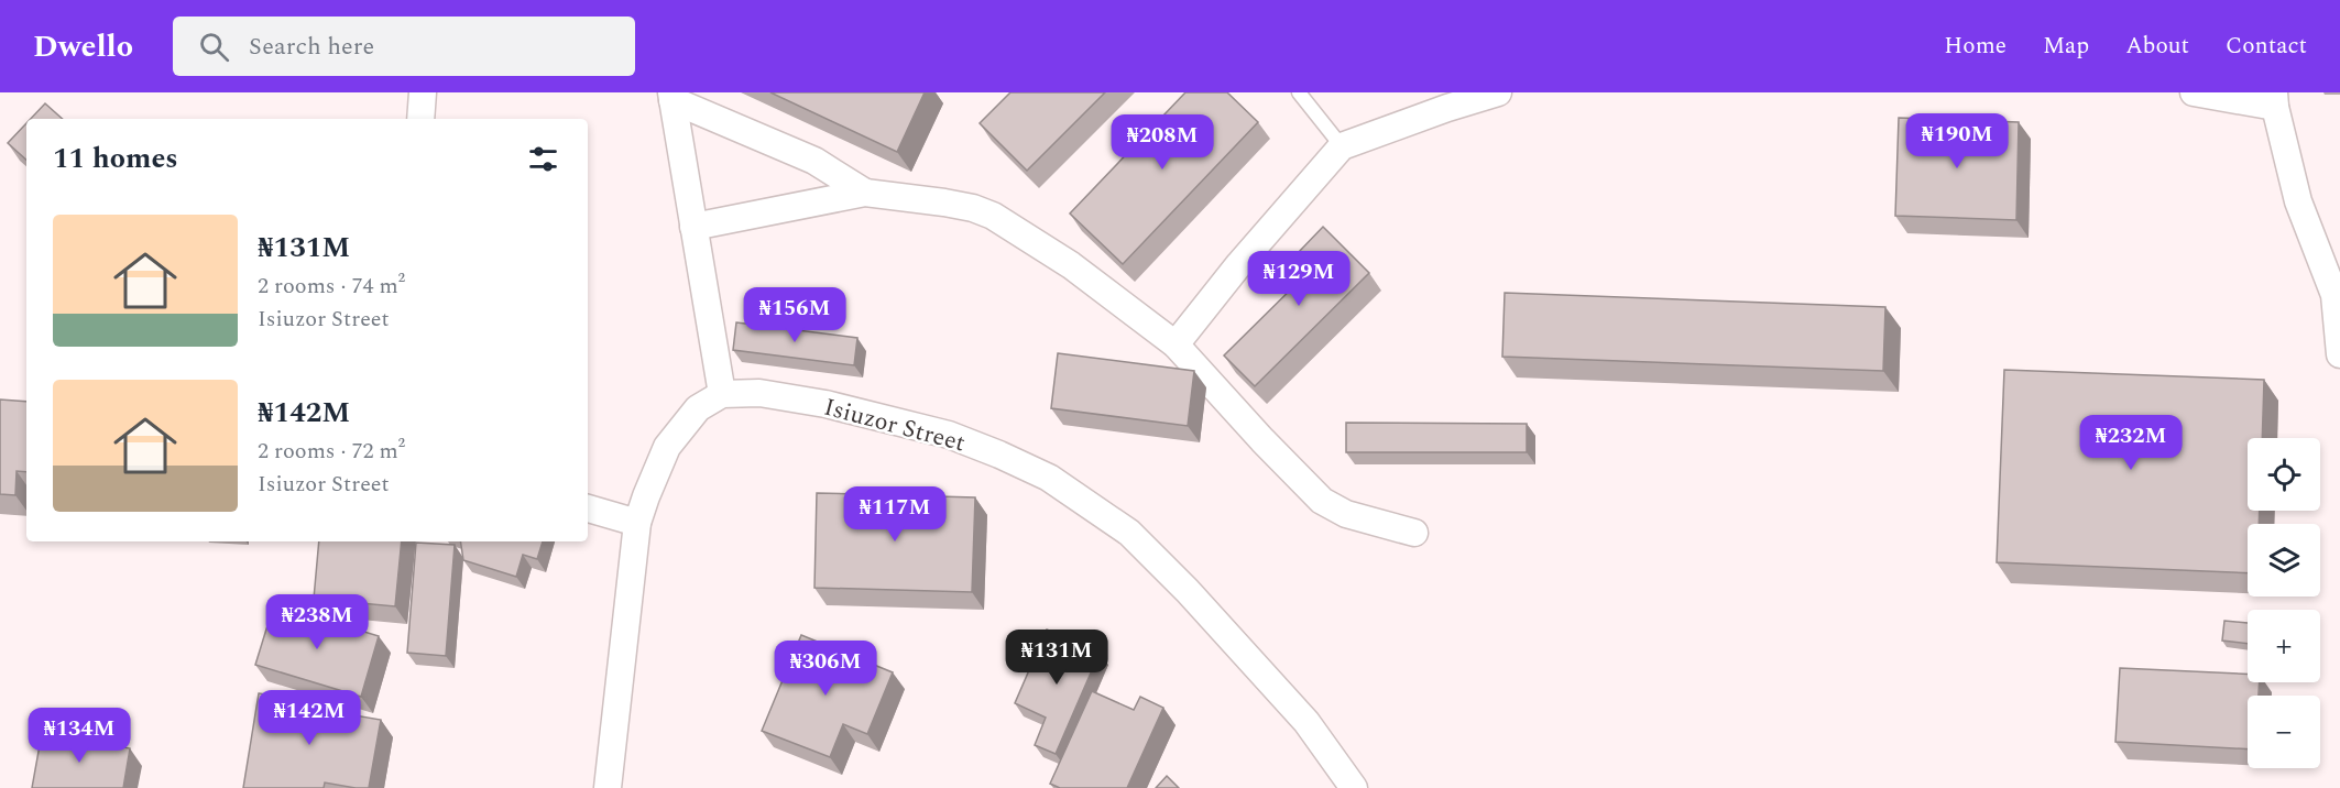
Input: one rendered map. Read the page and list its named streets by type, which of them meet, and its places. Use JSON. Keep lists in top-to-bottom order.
{
  "streets": {
    "street": ["Isiuzor Street"]
  },
  "page": {
    "header": "Dwello",
    "search": "Search here",
    "nav": [
      "Home",
      "Map",
      "About",
      "Contact"
    ],
    "price": [
      "₦190M",
      "₦208M",
      "₦129M",
      "₦156M",
      "₦232M",
      "₦117M",
      "₦238M",
      "₦131M",
      "₦306M",
      "₦142M",
      "₦134M"
    ],
    "heading": "11 homes",
    "list": [
      {
        "name": "₦131M",
        "note": "2 rooms · 74 m² · Isiuzor Street"
      },
      {
        "name": "₦142M",
        "note": "2 rooms · 72 m² · Isiuzor Street"
      }
    ],
    "map_buttons": ["+", "−"]
  }
}
